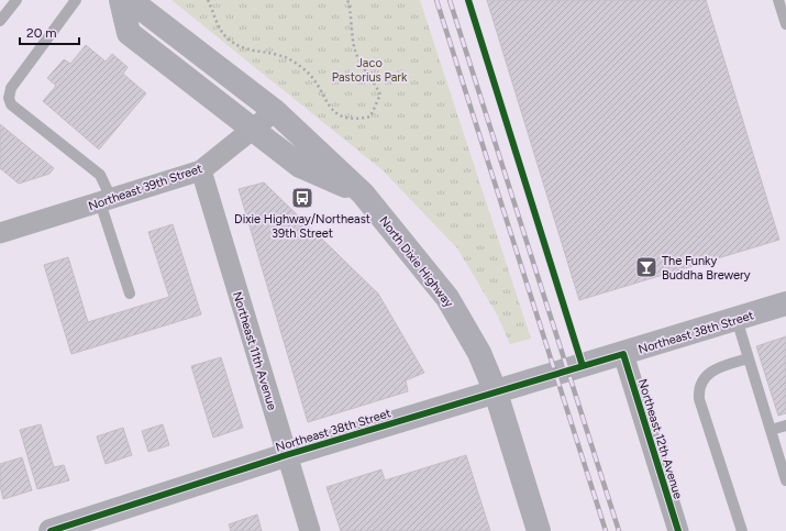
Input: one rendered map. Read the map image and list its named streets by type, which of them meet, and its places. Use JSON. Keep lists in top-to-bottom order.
{
  "streets": {
    "main road": ["North Dixie Highway", "Northeast 38th Street"],
    "street": ["Northeast 39th Street", "Northeast 11th Avenue", "Northeast 12th Avenue"]
  },
  "crossings": [
    ["Northeast 39th Street", "North Dixie Highway"],
    ["Northeast 39th Street", "Northeast 11th Avenue"],
    ["North Dixie Highway", "Northeast 38th Street"],
    ["Northeast 38th Street", "Northeast 11th Avenue"],
    ["Northeast 38th Street", "Northeast 12th Avenue"]
  ],
  "parks": ["Jaco Pastorius Park"],
  "places": {
    "bus stop": ["Dixie Highway/Northeast 39th Street"],
    "bar": ["The Funky Buddha Brewery"]
  },
  "scale_bar": "20 m"
}
